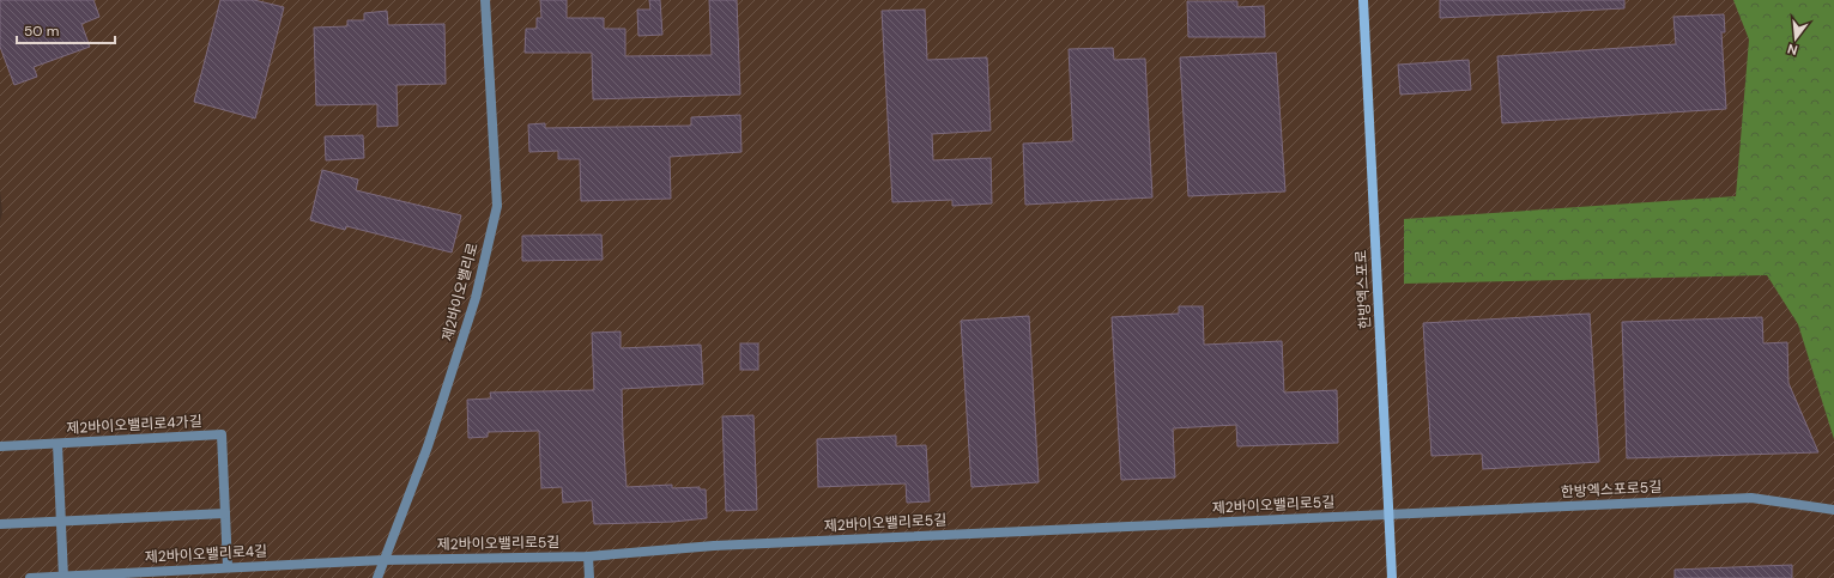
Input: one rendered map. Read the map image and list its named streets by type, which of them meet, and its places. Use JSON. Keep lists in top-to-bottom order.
{
  "streets": {
    "street": [
      "한방엑스포로",
      "제2바이오밸리로",
      "제2바이오밸리로4가길",
      "한방엑스포로5길",
      "제2바이오밸리로5길",
      "제2바이오밸리로4길"
    ]
  },
  "crossings": [
    ["한방엑스포로", "한방엑스포로5길"],
    ["한방엑스포로", "제2바이오밸리로5길"],
    ["제2바이오밸리로", "제2바이오밸리로5길"],
    ["제2바이오밸리로", "제2바이오밸리로4길"],
    ["제2바이오밸리로4가길", "제2바이오밸리로4길"],
    ["한방엑스포로5길", "제2바이오밸리로5길"],
    ["제2바이오밸리로5길", "제2바이오밸리로4길"]
  ],
  "scale_bar": "50 m",
  "north": "bottom"
}
